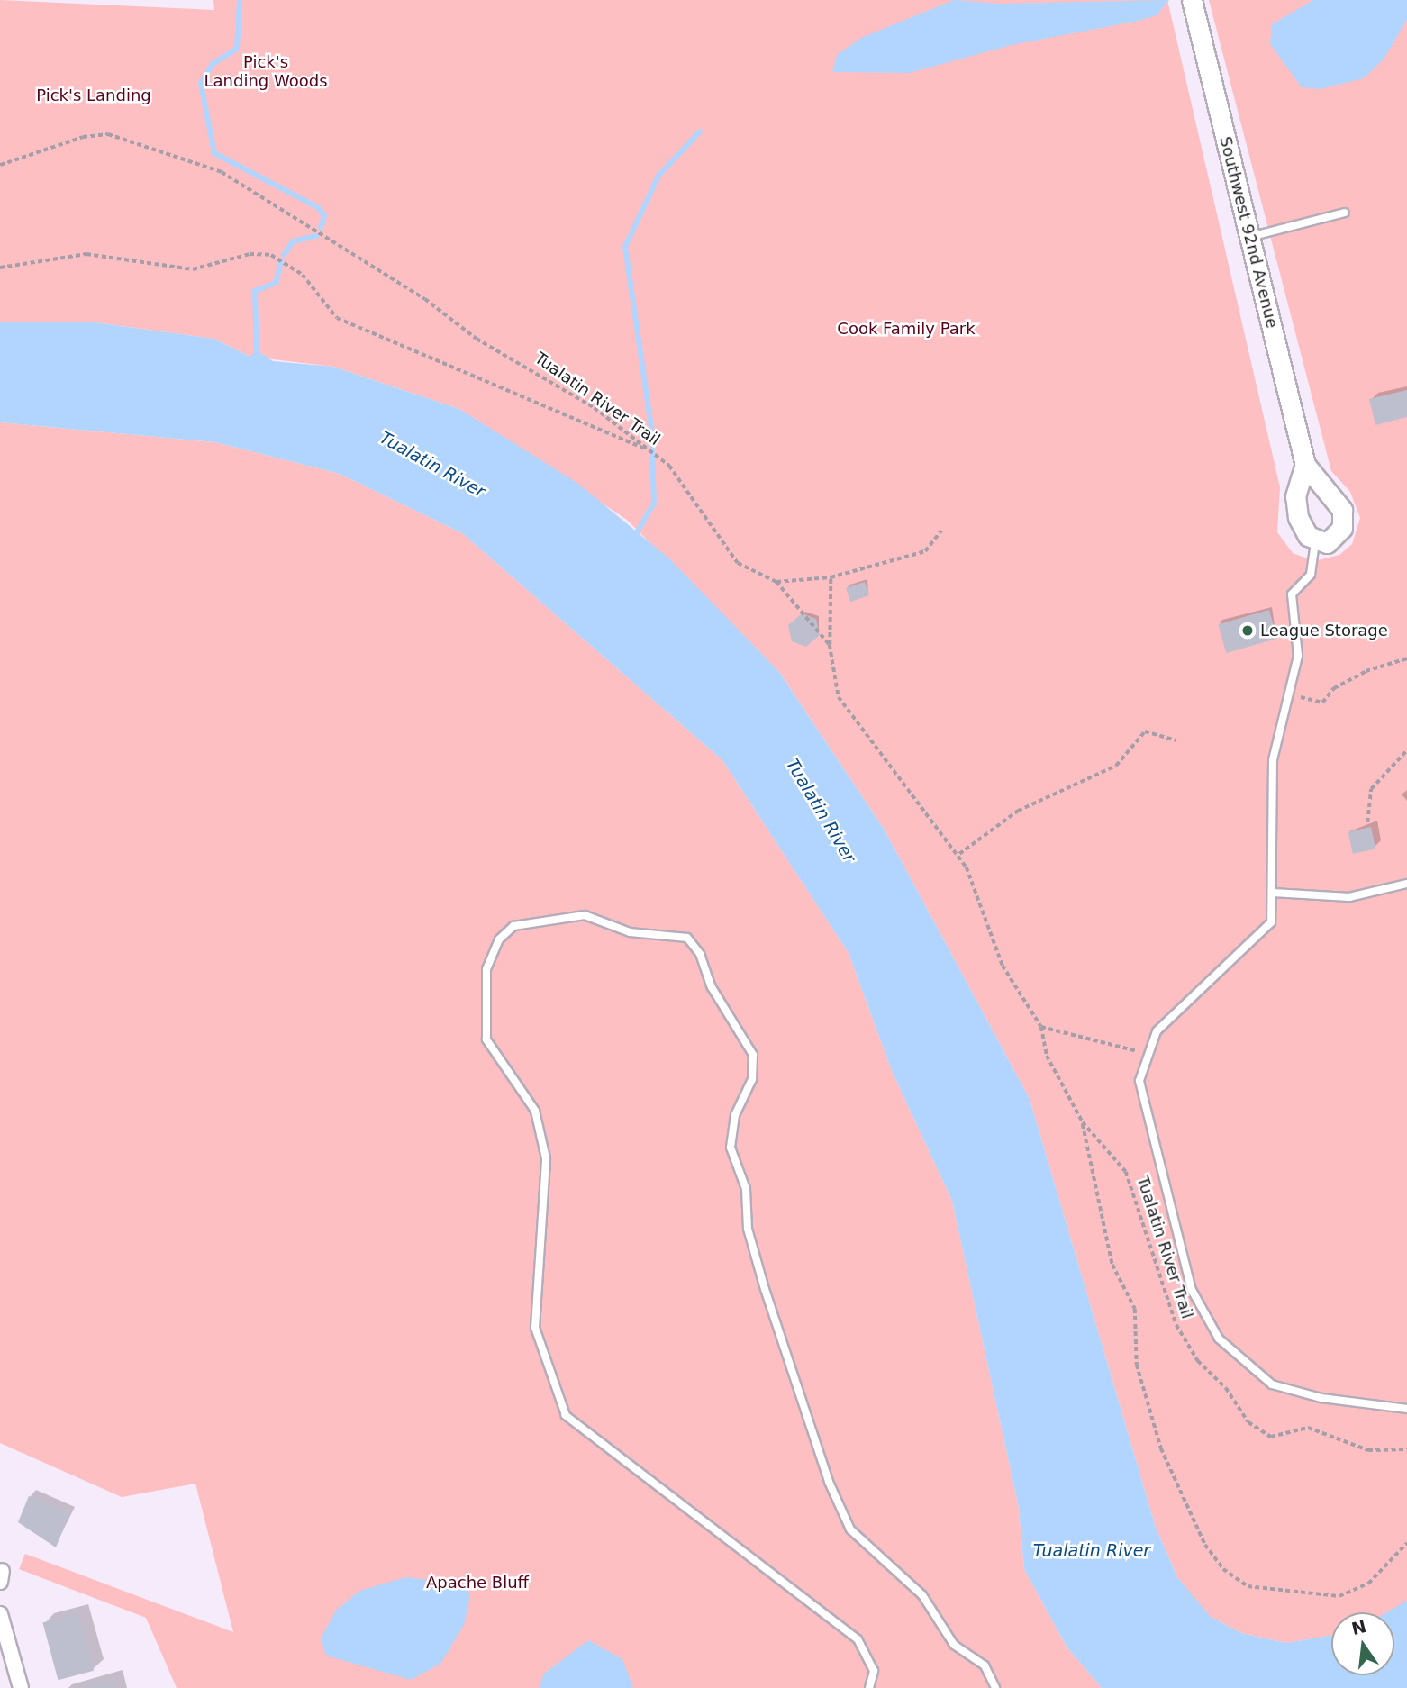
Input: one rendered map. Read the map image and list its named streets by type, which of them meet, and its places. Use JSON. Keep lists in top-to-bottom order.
{
  "streets": {
    "street": ["Southwest 92nd Avenue"],
    "path": ["Tualatin River Trail"]
  },
  "water": ["Tualatin River"],
  "parks": [
    "Pick's Landing Woods",
    "Pick's Landing",
    "Cook Family Park",
    "Apache Bluff"
  ],
  "places": ["League Storage"],
  "north": "top"
}
